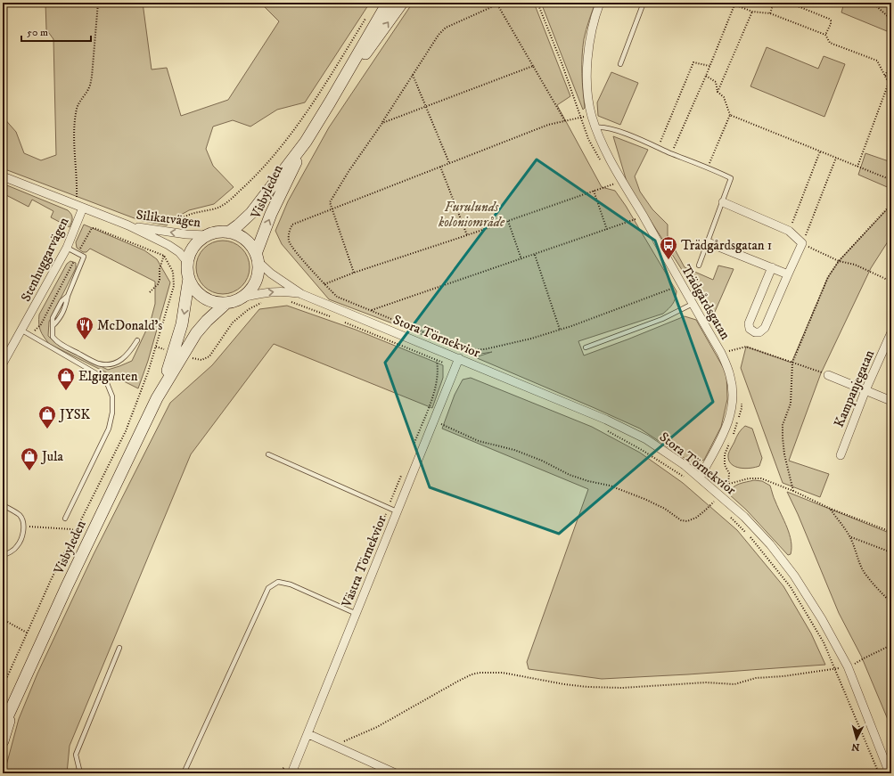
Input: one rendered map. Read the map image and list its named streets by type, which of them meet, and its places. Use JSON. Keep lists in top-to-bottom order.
{
  "streets": {
    "main road": ["Visbyleden"],
    "street": [
      "Silikatvägen",
      "Stenhuggarvägen",
      "Trädgårdsgatan",
      "Stora Törnekvior",
      "Kampanjegatan",
      "Västra Törnekvior"
    ]
  },
  "crossings": [
    ["Visbyleden", "Silikatvägen"],
    ["Silikatvägen", "Stenhuggarvägen"],
    ["Trädgårdsgatan", "Stora Törnekvior"],
    ["Stora Törnekvior", "Västra Törnekvior"]
  ],
  "parks": ["Furulunds koloniområde"],
  "places": {
    "bus stop": ["Trädgårdsgatan 1"],
    "restaurant": ["McDonald's"],
    "shop": ["Elgiganten", "JYSK", "Jula"]
  },
  "scale_bar": "50 m",
  "north": "bottom"
}
